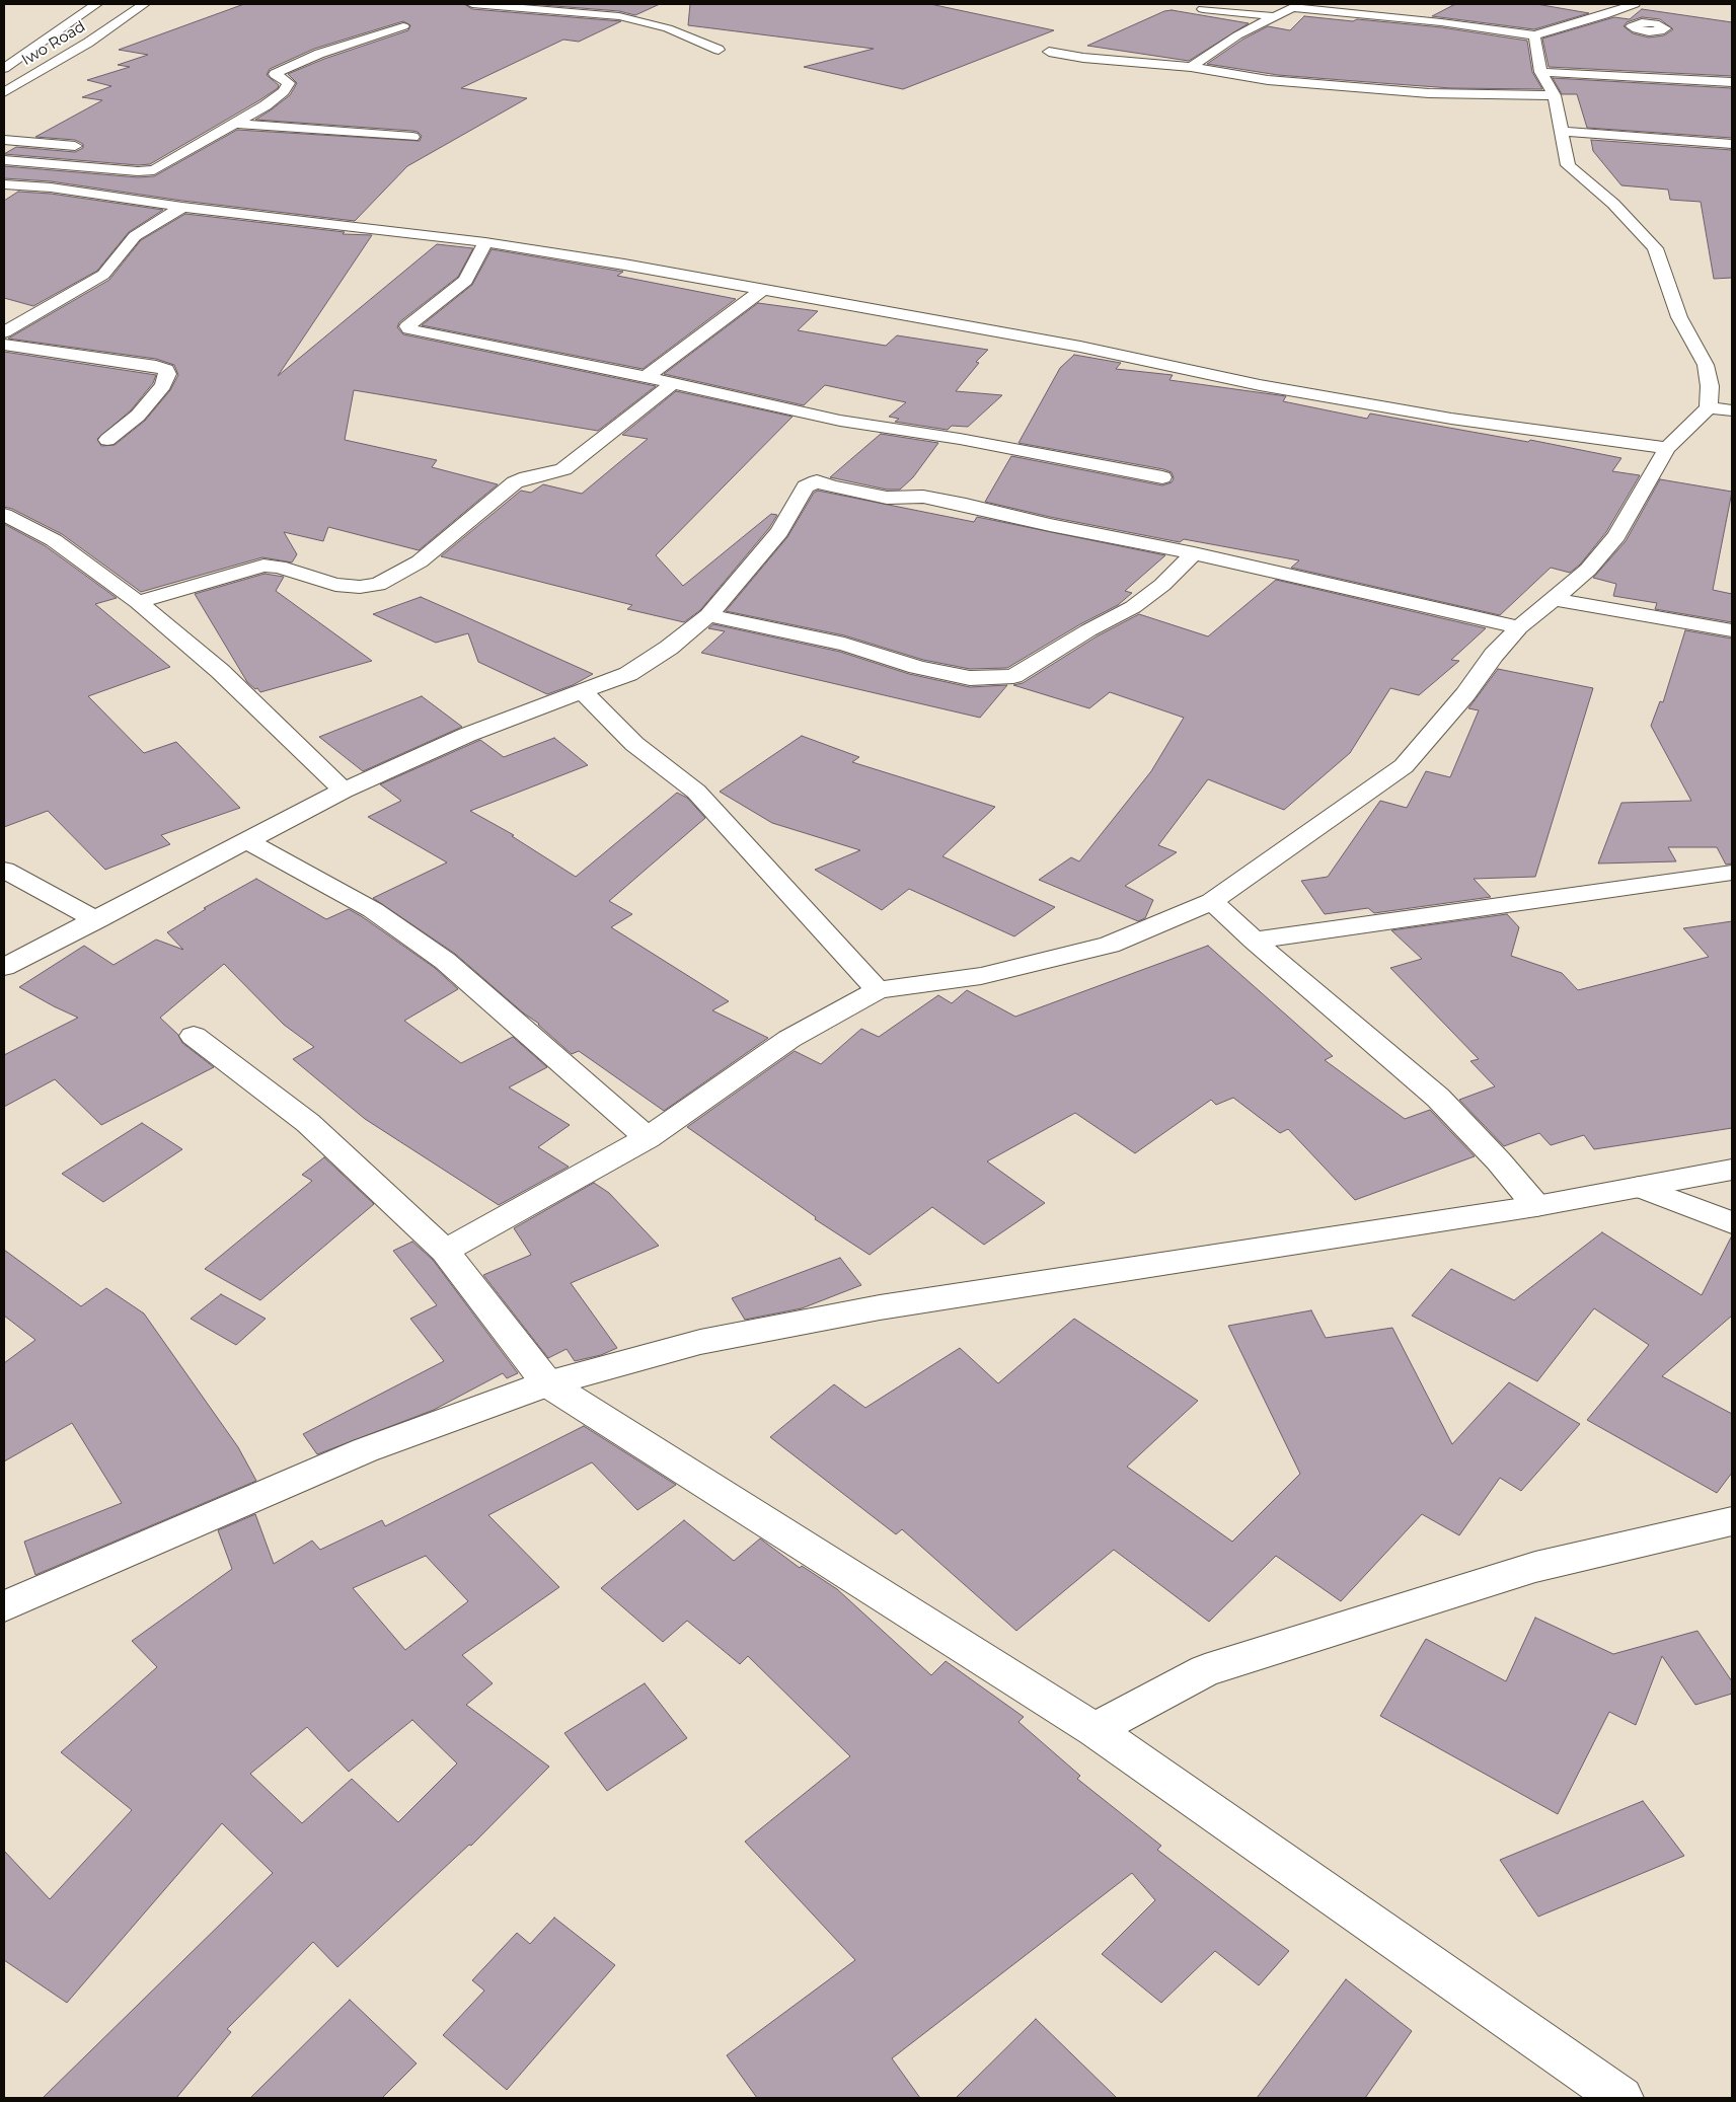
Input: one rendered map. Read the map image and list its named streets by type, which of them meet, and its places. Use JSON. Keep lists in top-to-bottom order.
{
  "streets": {
    "street": ["Iwo Road"]
  }
}
